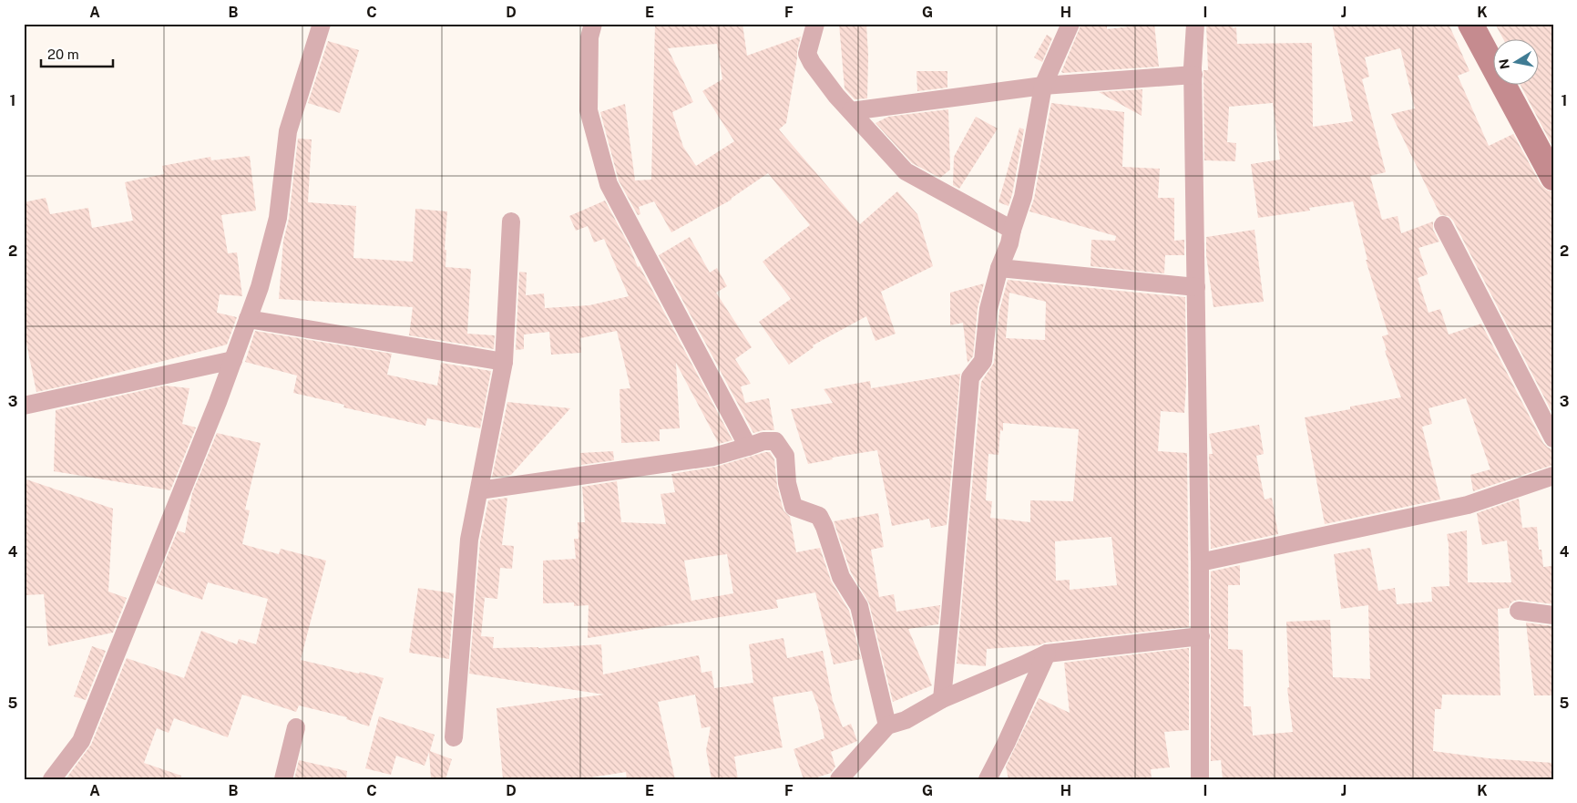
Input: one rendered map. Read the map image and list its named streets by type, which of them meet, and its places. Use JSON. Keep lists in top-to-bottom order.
{
  "scale_bar": "20 m",
  "north": "left",
  "grid": {
    "columns": [
      "A",
      "B",
      "C",
      "D",
      "E",
      "F",
      "G",
      "H",
      "I",
      "J",
      "K"
    ],
    "rows": [
      "1",
      "2",
      "3",
      "4",
      "5"
    ]
  }
}
